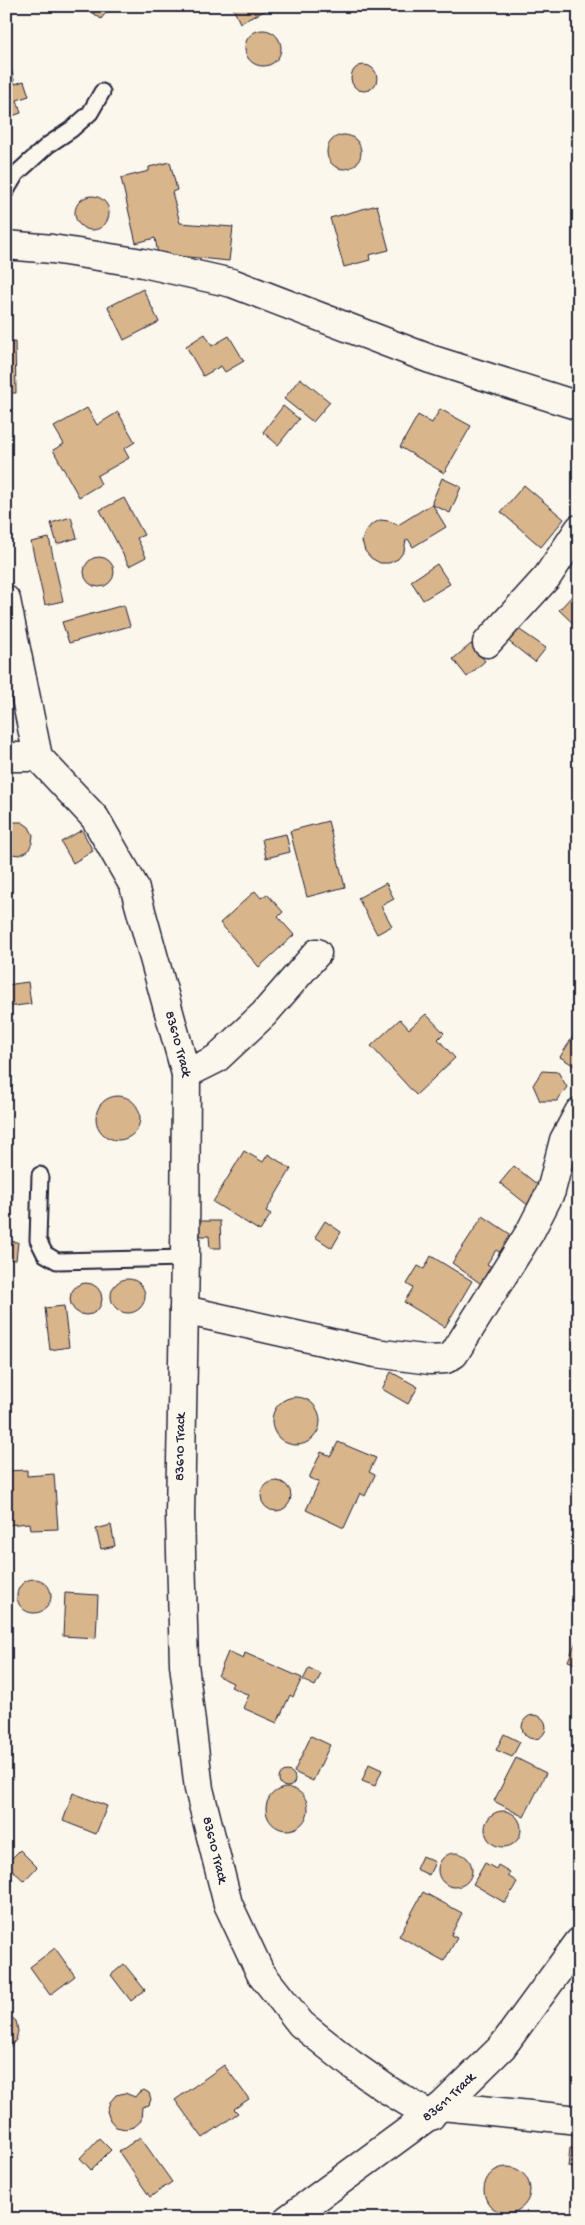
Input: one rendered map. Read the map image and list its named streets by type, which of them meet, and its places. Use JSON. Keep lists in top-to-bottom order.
{
  "streets": {
    "street": ["83610 Track", "83611 Track"]
  },
  "crossings": [
    ["83610 Track", "83611 Track"]
  ]
}
